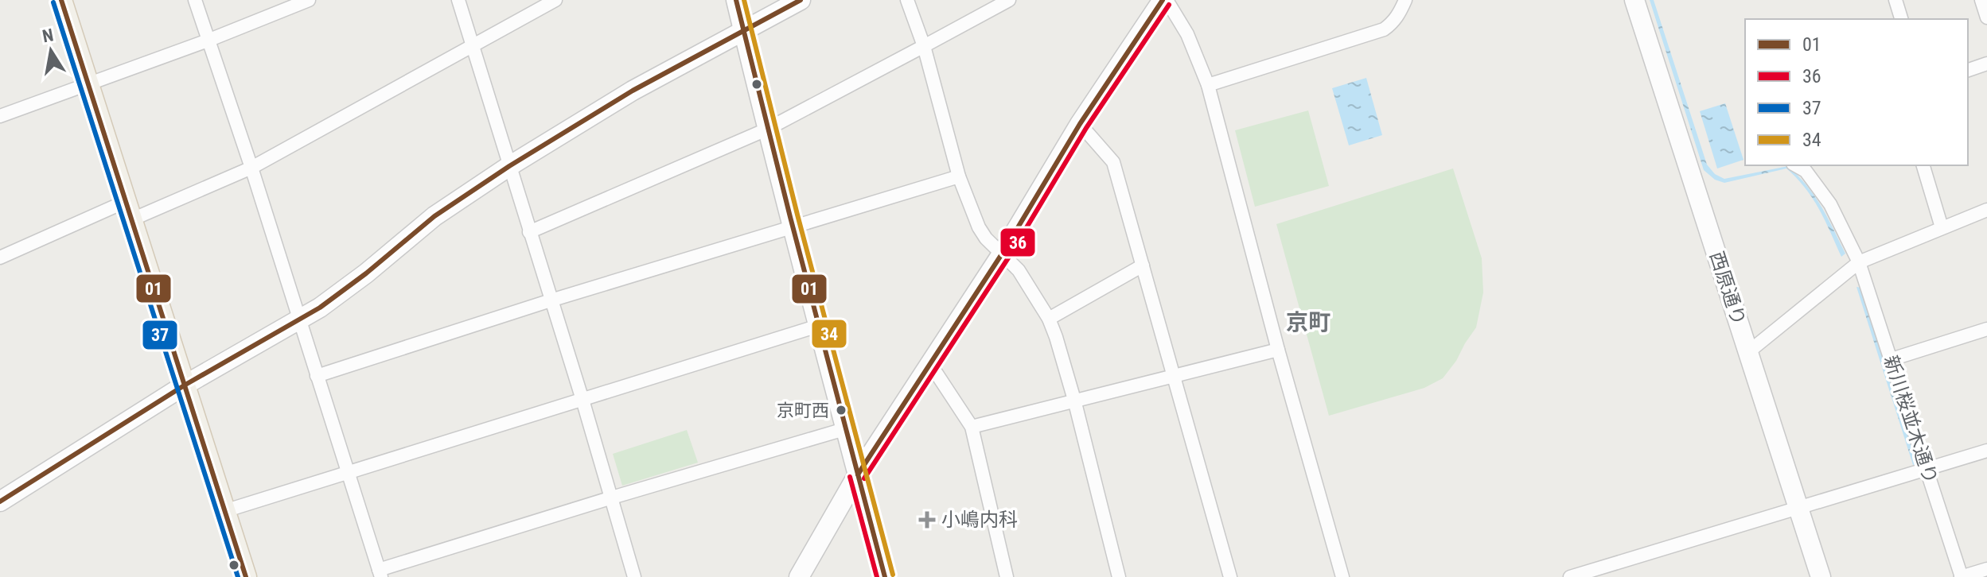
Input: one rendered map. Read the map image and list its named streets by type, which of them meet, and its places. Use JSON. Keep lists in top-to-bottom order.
{
  "streets": {
    "street": ["西原通り", "新川桜並木通り"]
  },
  "districts": ["京町"],
  "places": {
    "other": ["京町西"],
    "health": ["小嶋内科"]
  },
  "lines": [
    "transit line 01",
    "transit line 34",
    "transit line 37",
    "transit line 36"
  ],
  "legend": [
    "01",
    "36",
    "37",
    "34"
  ],
  "north": "top"
}
